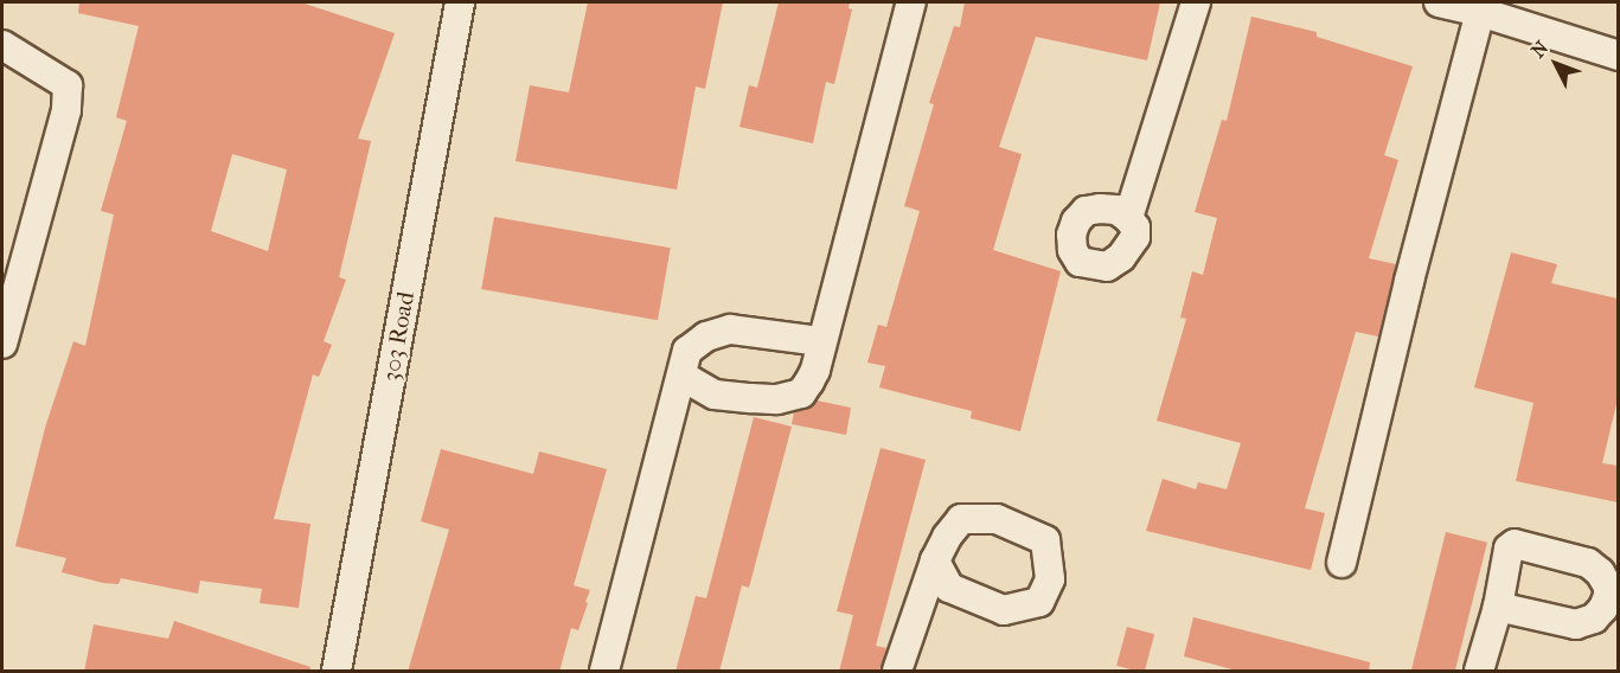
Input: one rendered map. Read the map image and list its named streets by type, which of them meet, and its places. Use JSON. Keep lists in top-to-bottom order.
{
  "streets": {
    "street": ["303 Road"]
  },
  "north": "top left"
}
